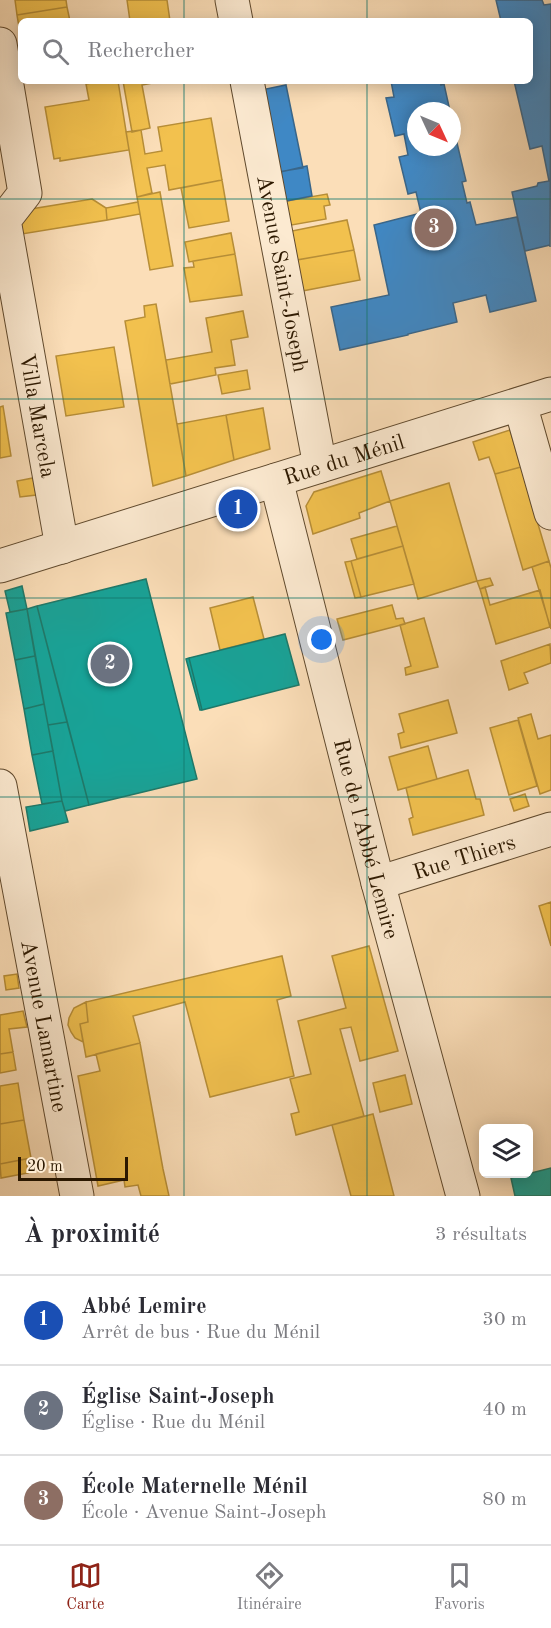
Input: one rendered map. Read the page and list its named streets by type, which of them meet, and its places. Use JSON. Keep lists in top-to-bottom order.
{
  "streets": {
    "street": [
      "Avenue Saint-Joseph",
      "Villa Marcela",
      "Rue du Ménil",
      "Rue de l'Abbé Lemire",
      "Rue Thiers",
      "Avenue Lamartine"
    ]
  },
  "crossings": [
    ["Avenue Saint-Joseph", "Rue du Ménil"],
    ["Villa Marcela", "Rue du Ménil"],
    ["Rue du Ménil", "Rue de l'Abbé Lemire"],
    ["Rue de l'Abbé Lemire", "Rue Thiers"]
  ],
  "scale_bar": "20 m",
  "north": "bottom right",
  "page": {
    "search": "Rechercher",
    "pins": ["3", "1", "2"],
    "scale": "20 m",
    "heading": ["À proximité", "3 résultats"],
    "list": [
      {
        "mark": "1",
        "name": "Abbé Lemire",
        "note": "Arrêt de bus · Rue du Ménil",
        "value": "30 m"
      },
      {
        "mark": "2",
        "name": "Église Saint-Joseph",
        "note": "Église · Rue du Ménil",
        "value": "40 m"
      },
      {
        "mark": "3",
        "name": "École Maternelle Ménil",
        "note": "École · Avenue Saint-Joseph",
        "value": "80 m"
      }
    ],
    "nav": ["Carte", "Itinéraire", "Favoris"]
  }
}
